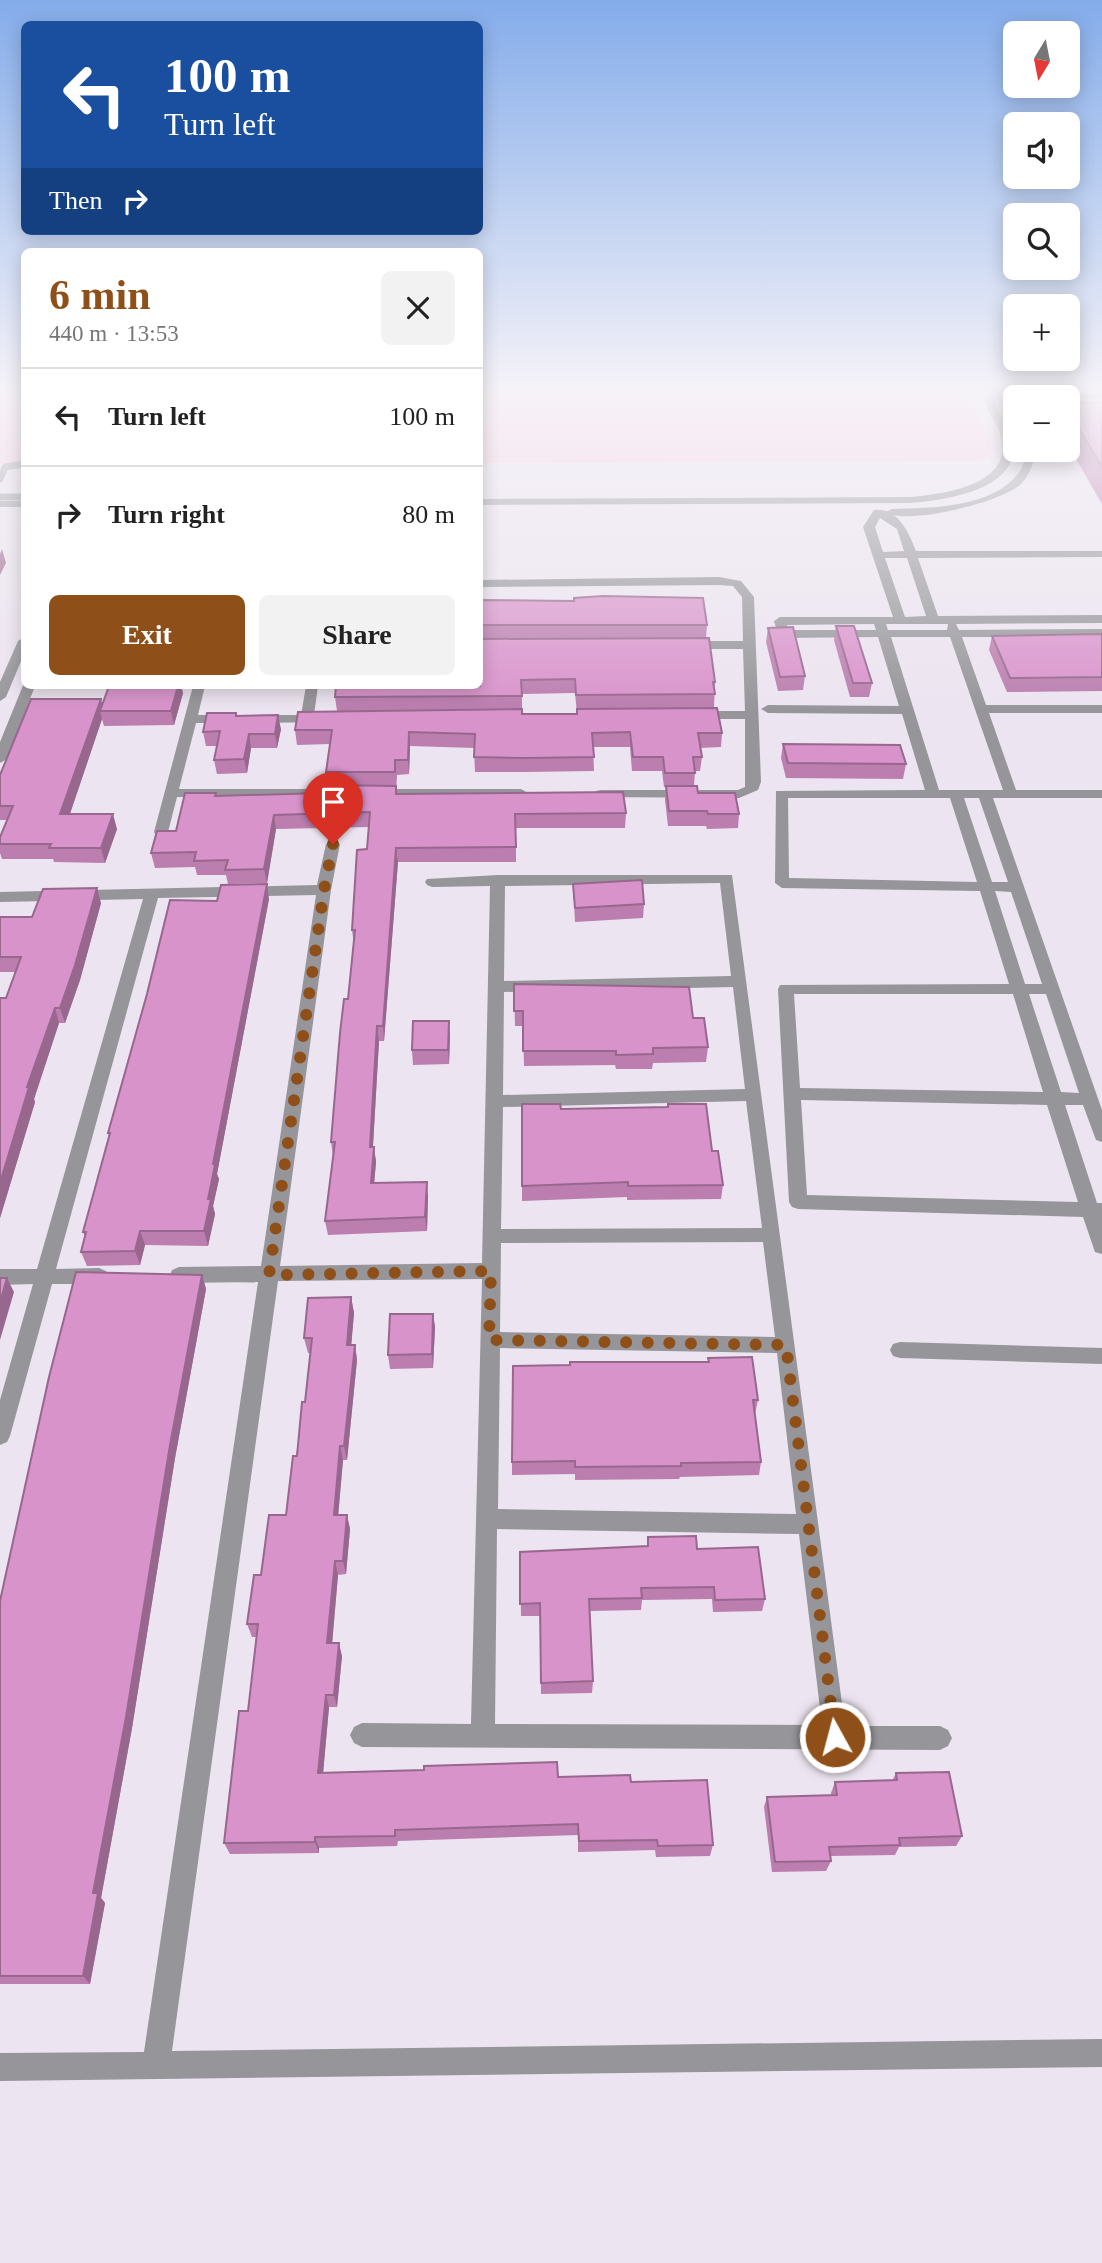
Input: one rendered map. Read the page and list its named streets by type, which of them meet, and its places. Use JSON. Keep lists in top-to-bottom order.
{
  "north": "bottom",
  "page": {
    "map_buttons": ["+", "−"],
    "turn": ["100 m", "Turn left"],
    "then": "Then",
    "heading": ["6 min", "440 m · 13:53"],
    "list": [
      {
        "name": "Turn left",
        "value": "100 m"
      },
      {
        "name": "Turn right",
        "value": "80 m"
      }
    ],
    "buttons": ["Exit", "Share"]
  }
}
